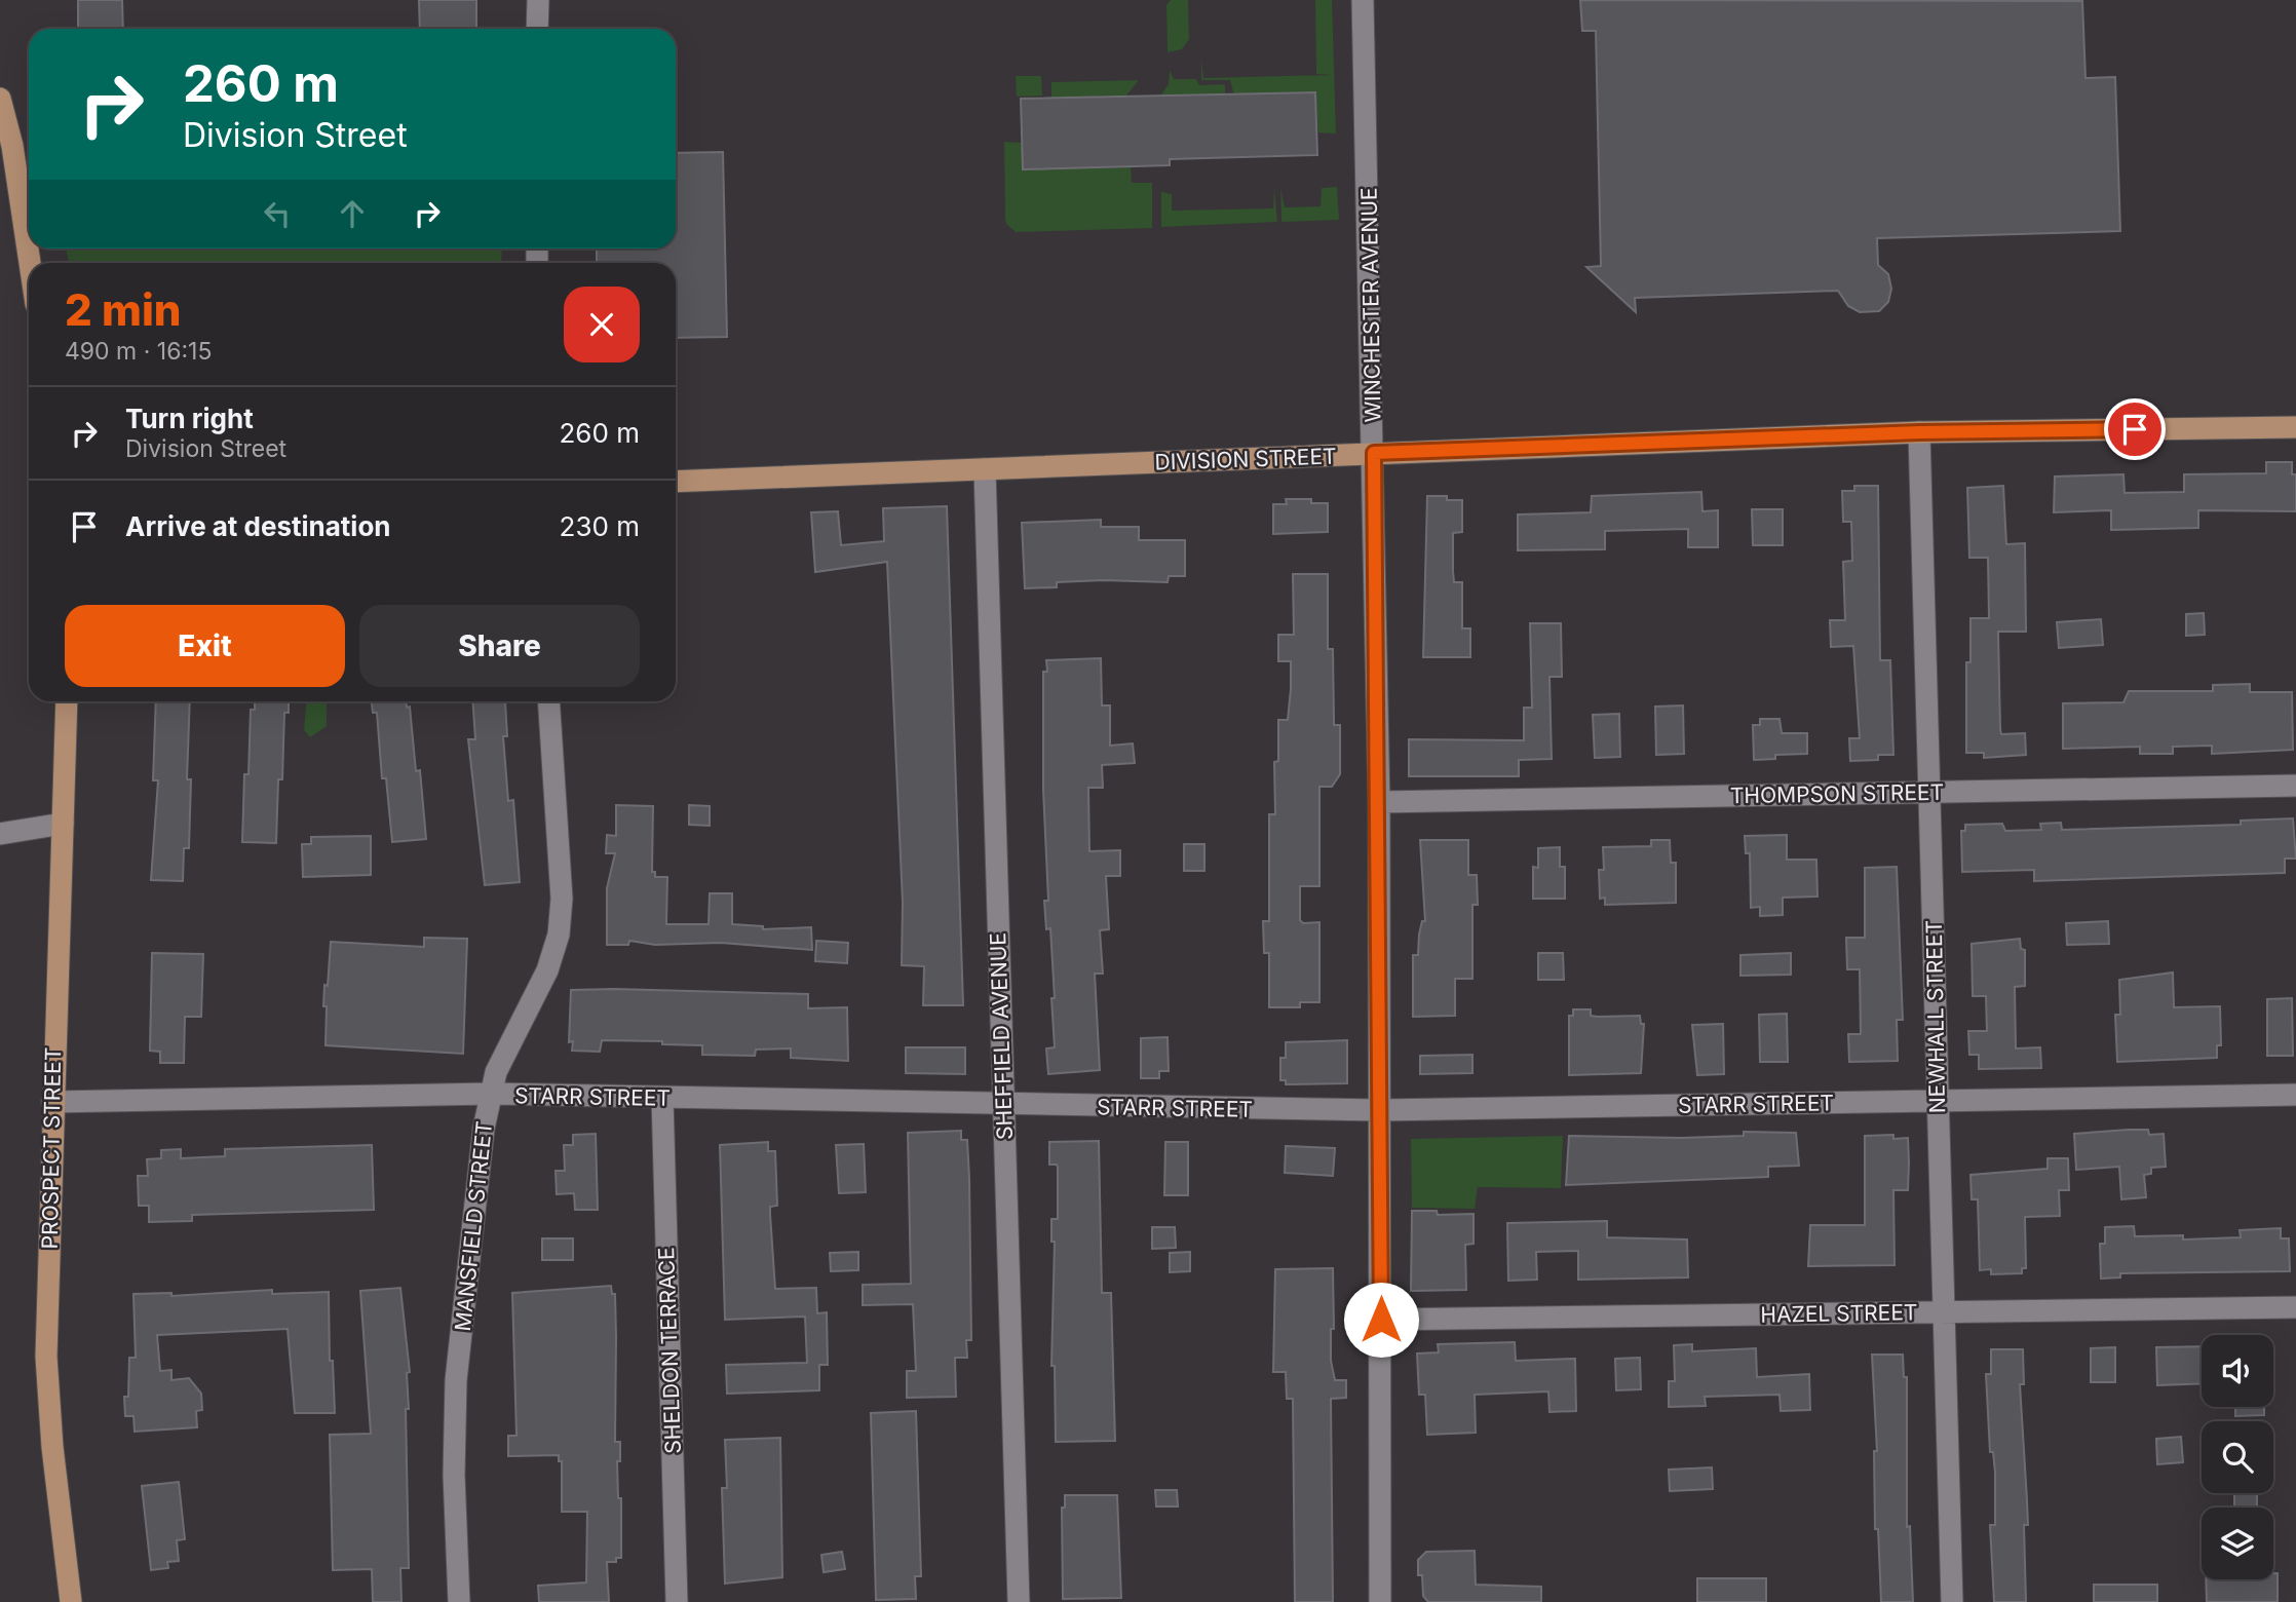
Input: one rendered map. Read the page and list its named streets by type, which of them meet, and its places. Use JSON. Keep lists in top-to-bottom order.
{
  "streets": {
    "main road": ["DIVISION STREET", "PROSPECT STREET"],
    "street": [
      "WINCHESTER AVENUE",
      "THOMPSON STREET",
      "NEWHALL STREET",
      "SHEFFIELD AVENUE",
      "STARR STREET",
      "MANSFIELD STREET",
      "HAZEL STREET",
      "SHELDON TERRACE"
    ]
  },
  "crossings": [
    ["WINCHESTER AVENUE", "DIVISION STREET"],
    ["WINCHESTER AVENUE", "THOMPSON STREET"],
    ["WINCHESTER AVENUE", "STARR STREET"],
    ["WINCHESTER AVENUE", "HAZEL STREET"],
    ["DIVISION STREET", "NEWHALL STREET"],
    ["DIVISION STREET", "SHEFFIELD AVENUE"],
    ["THOMPSON STREET", "NEWHALL STREET"],
    ["NEWHALL STREET", "STARR STREET"],
    ["NEWHALL STREET", "HAZEL STREET"],
    ["SHEFFIELD AVENUE", "STARR STREET"],
    ["STARR STREET", "PROSPECT STREET"],
    ["STARR STREET", "MANSFIELD STREET"],
    ["STARR STREET", "SHELDON TERRACE"]
  ],
  "page": {
    "turn": ["260 m", "Division Street"],
    "heading": ["2 min", "490 m · 16:15"],
    "list": [
      {
        "name": "Turn right",
        "note": "Division Street",
        "value": "260 m"
      },
      {
        "name": "Arrive at destination",
        "value": "230 m"
      }
    ],
    "buttons": ["Exit", "Share"]
  }
}
